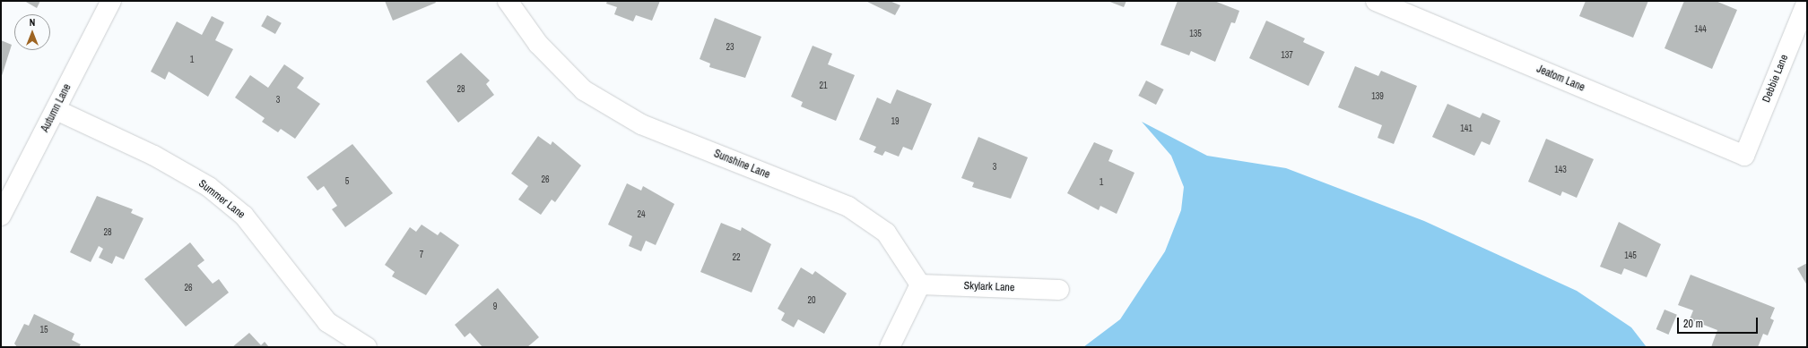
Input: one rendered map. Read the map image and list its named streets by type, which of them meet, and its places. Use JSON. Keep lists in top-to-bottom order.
{
  "streets": {
    "street": [
      "Jeatom Lane",
      "Debbie Lane",
      "Autumn Lane",
      "Sunshine Lane",
      "Summer Lane",
      "Skylark Lane"
    ]
  },
  "crossings": [
    ["Jeatom Lane", "Debbie Lane"],
    ["Autumn Lane", "Summer Lane"],
    ["Sunshine Lane", "Skylark Lane"]
  ],
  "house_numbers": [
    "144",
    "135",
    "23",
    "137",
    "1",
    "21",
    "28",
    "139",
    "3",
    "19",
    "141",
    "3",
    "143",
    "26",
    "5",
    "1",
    "24",
    "28",
    "7",
    "145",
    "22",
    "26",
    "20",
    "9",
    "15"
  ],
  "scale_bar": "20 m",
  "north": "top"
}
